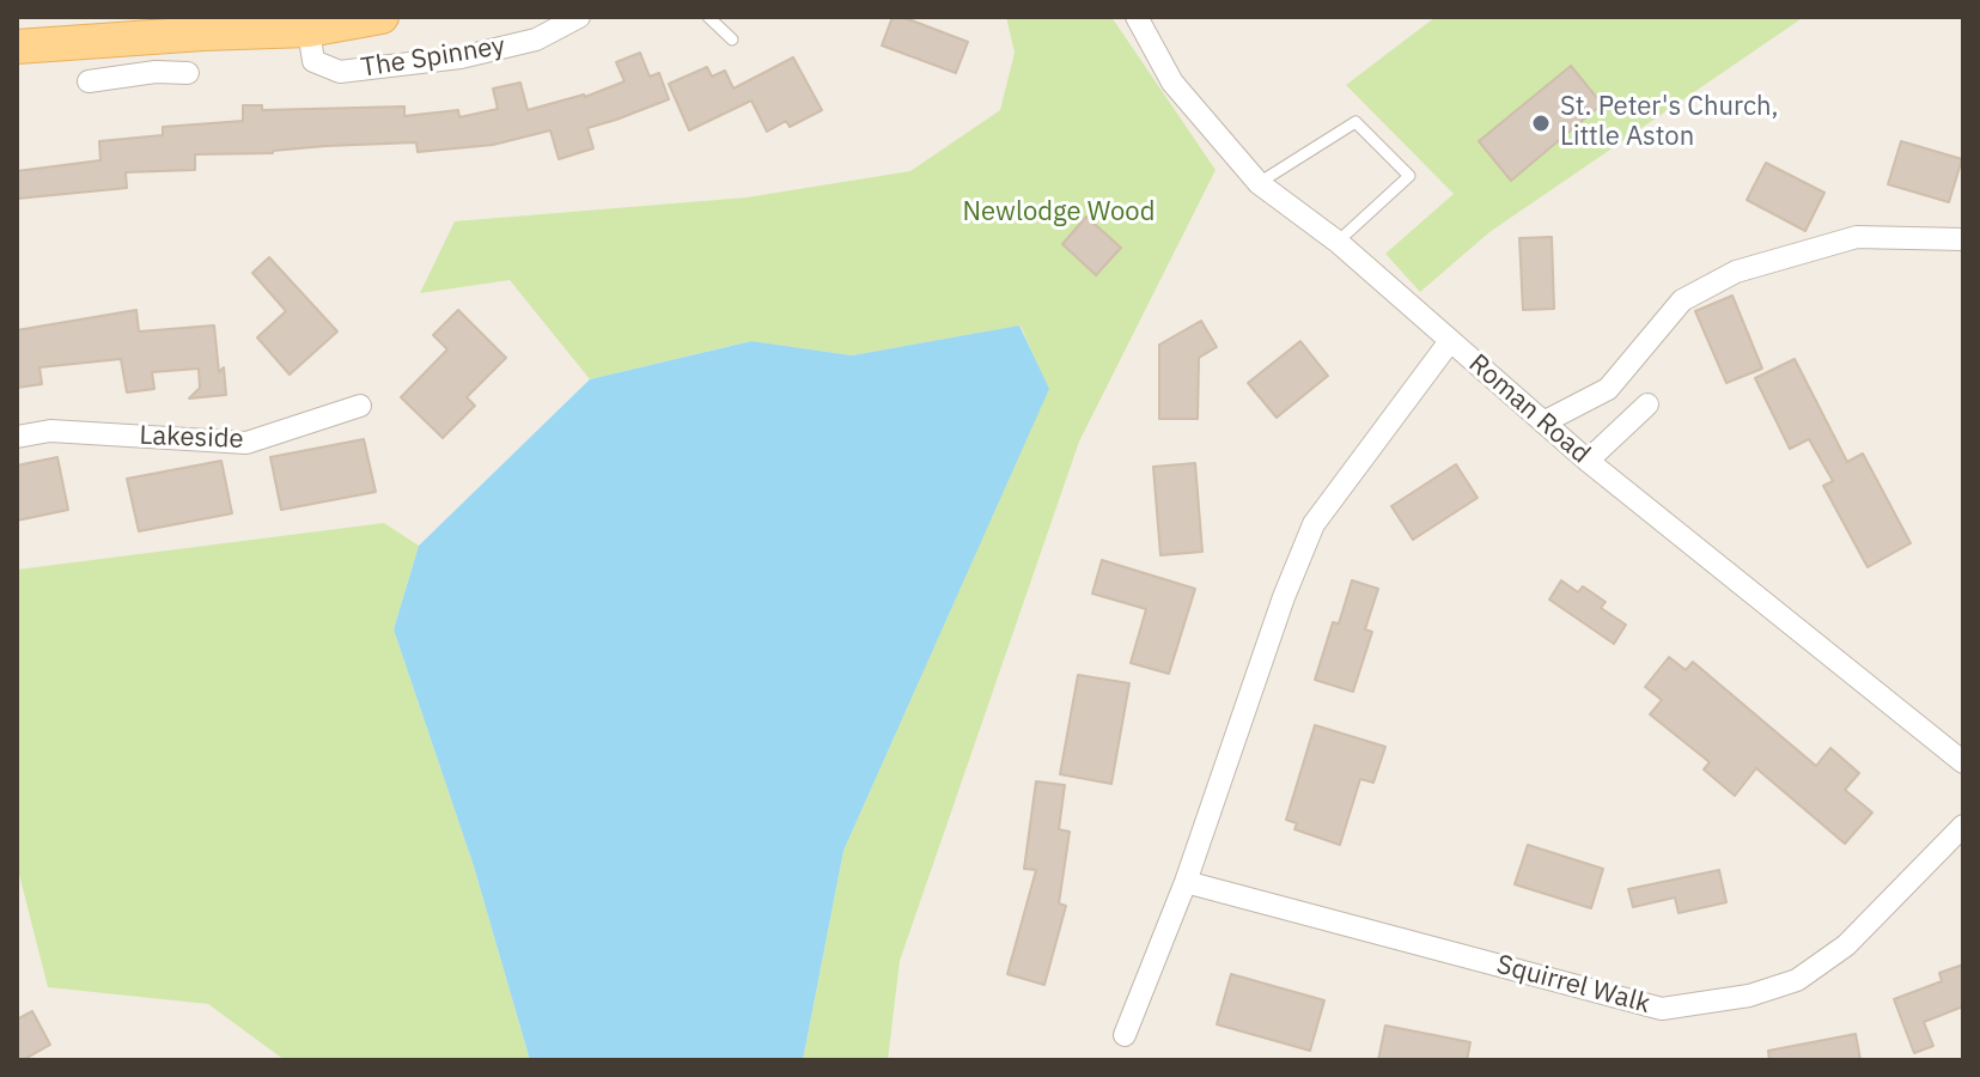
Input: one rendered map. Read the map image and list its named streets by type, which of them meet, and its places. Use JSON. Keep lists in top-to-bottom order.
{
  "streets": {
    "street": [
      "The Spinney",
      "Roman Road",
      "Lakeside",
      "Squirrel Walk"
    ]
  },
  "parks": ["Newlodge Wood"],
  "places": ["St. Peter's Church, Little Aston"]
}
